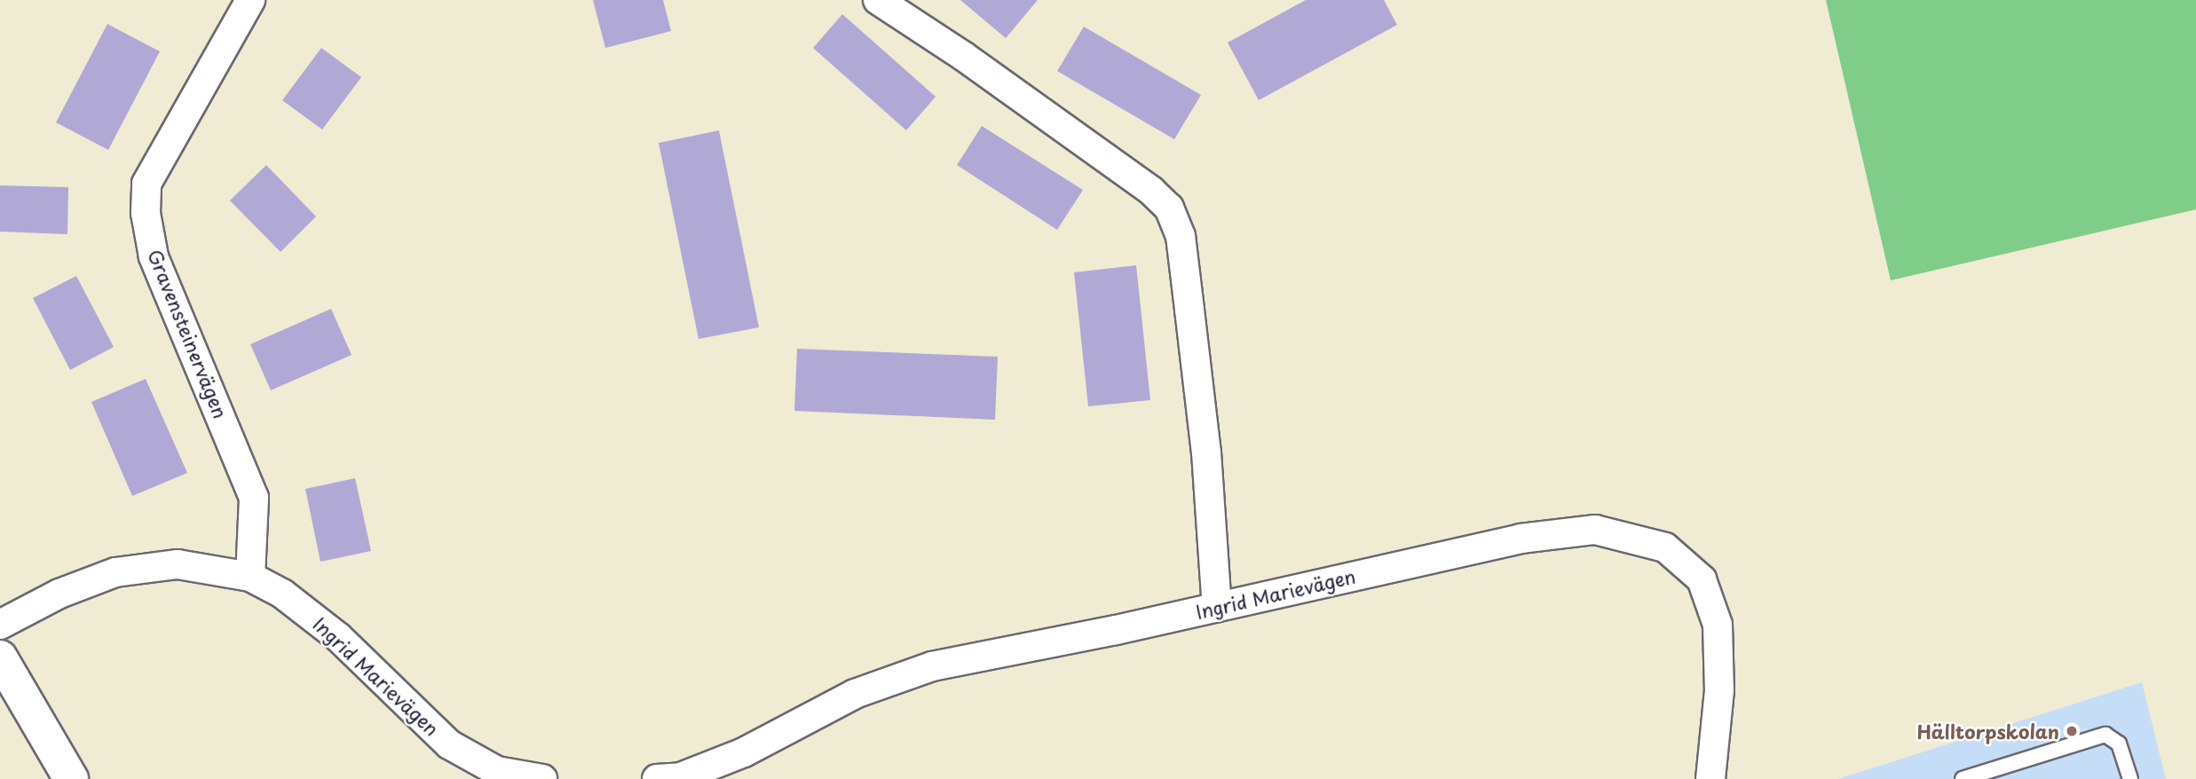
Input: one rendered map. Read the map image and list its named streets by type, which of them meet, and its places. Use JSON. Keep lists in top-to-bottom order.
{
  "streets": {
    "street": ["Gravensteinervägen", "Ingrid Marievägen"]
  },
  "crossings": [
    ["Gravensteinervägen", "Ingrid Marievägen"]
  ],
  "places": ["Hälltorpskolan"]
}
